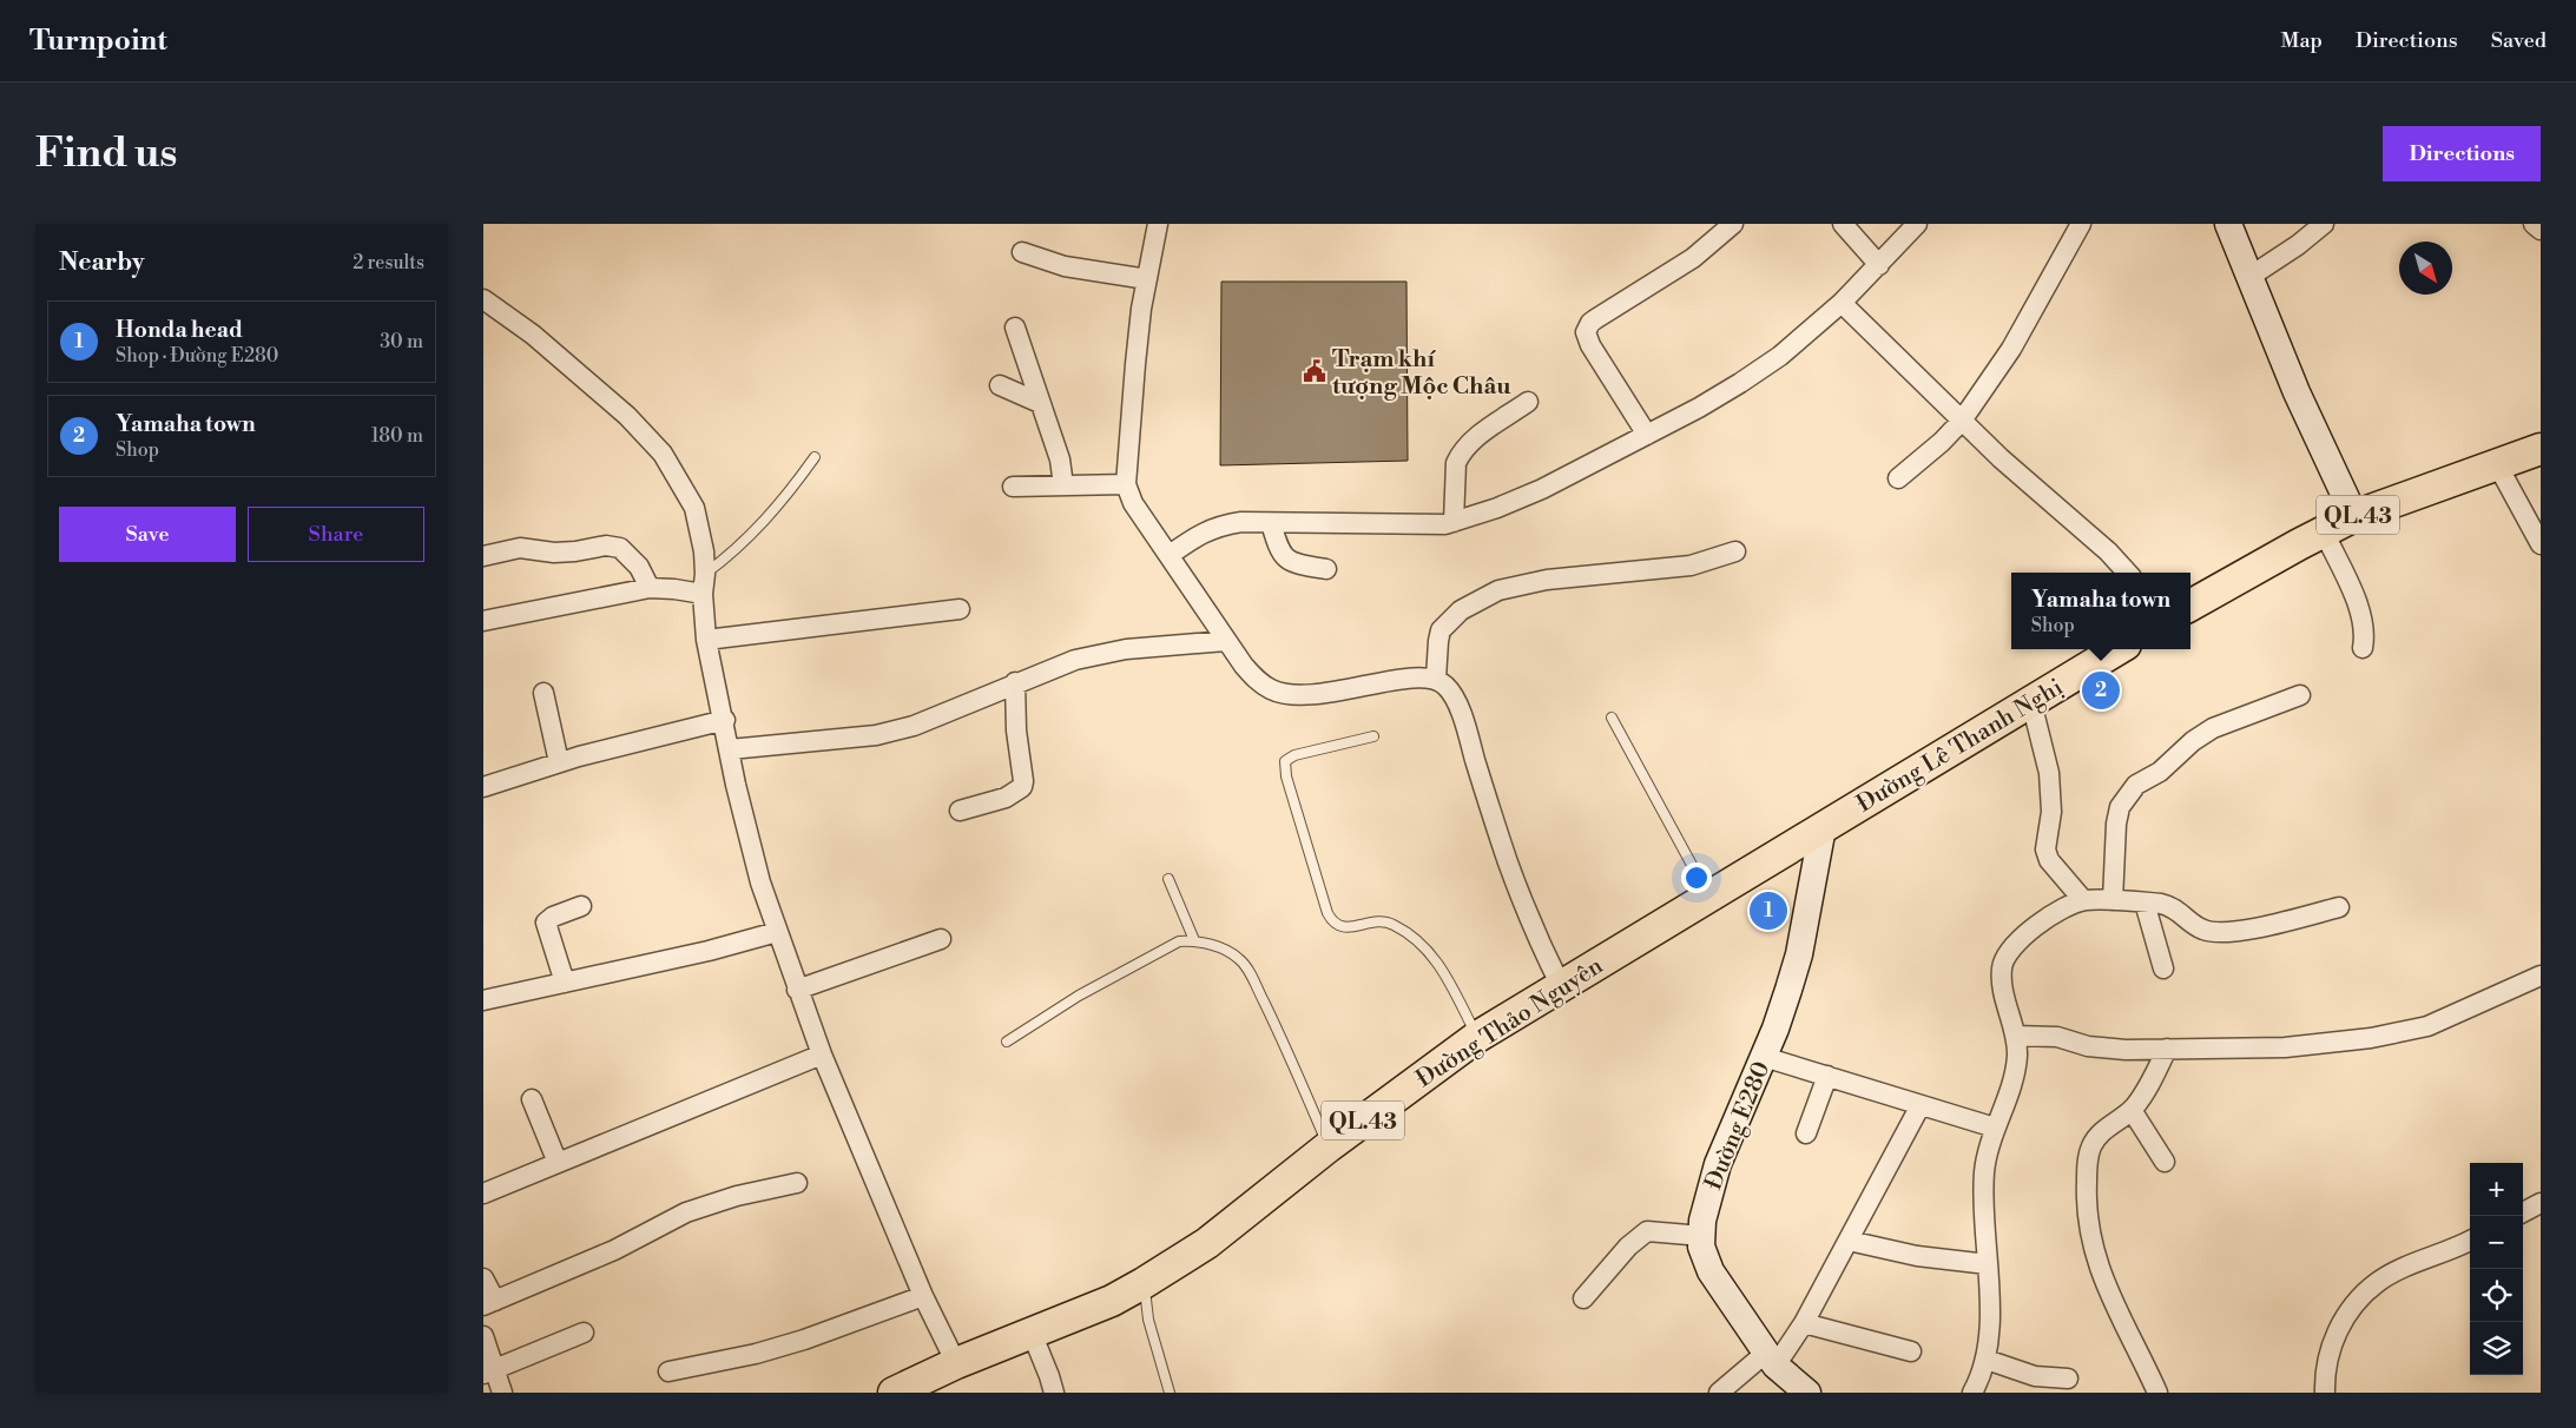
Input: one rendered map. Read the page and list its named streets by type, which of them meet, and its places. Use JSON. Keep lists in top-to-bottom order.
{
  "streets": {
    "main road": [
      "QL.43",
      "Đường Lê Thanh Nghị",
      "Đường Thảo Nguyên",
      "Đường E280"
    ]
  },
  "crossings": [
    ["Đường Lê Thanh Nghị", "Đường Thảo Nguyên"],
    ["Đường Lê Thanh Nghị", "Đường E280"],
    ["Đường Thảo Nguyên", "Đường E280"]
  ],
  "places": {
    "public building": ["Trạm khí tượng Mộc Châu"]
  },
  "north": "bottom right",
  "page": {
    "header": "Turnpoint",
    "nav": ["Map", "Directions", "Saved"],
    "buttons": [
      "Directions",
      ["Save", "Share"]
    ],
    "title": "Find us",
    "heading": ["Nearby", "2 results"],
    "list": [
      {
        "mark": "1",
        "name": "Honda head",
        "note": "Shop · Đường E280",
        "value": "30 m"
      },
      {
        "mark": "2",
        "name": "Yamaha town",
        "note": "Shop",
        "value": "180 m"
      }
    ],
    "popup": ["Yamaha town", "Shop"],
    "pins": ["2", "1"],
    "map_buttons": ["+", "−"]
  }
}
